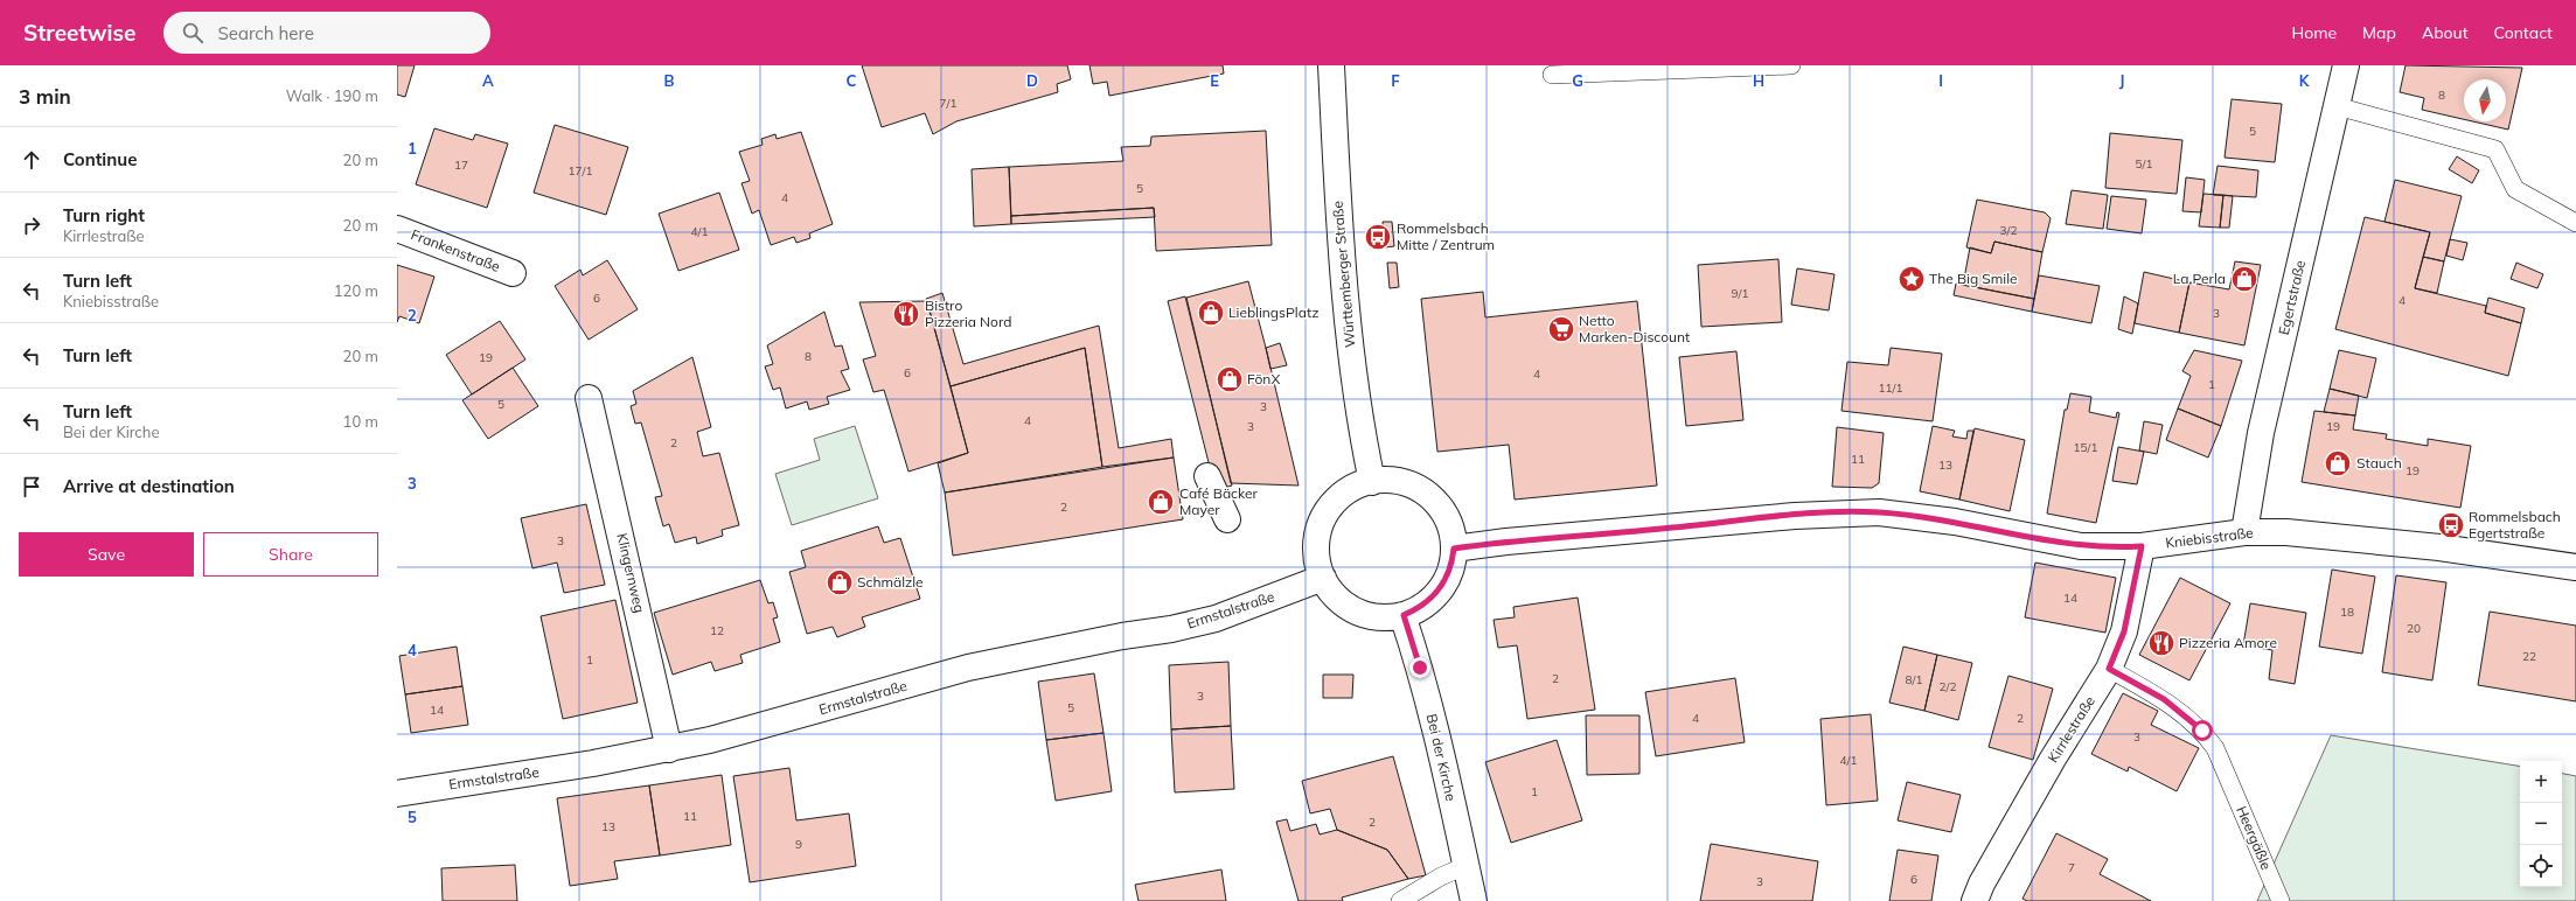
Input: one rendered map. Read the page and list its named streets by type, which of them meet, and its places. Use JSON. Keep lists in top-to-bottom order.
{
  "streets": {
    "street": [
      "Frankenstraße",
      "Württemberger Straße",
      "Egertstraße",
      "Kniebisstraße",
      "Klingernweg",
      "Ermstalstraße",
      "Kirrlestraße",
      "Bei der Kirche"
    ],
    "lane": ["Heergäßle"]
  },
  "crossings": [
    ["Württemberger Straße", "Kniebisstraße"],
    ["Württemberger Straße", "Ermstalstraße"],
    ["Württemberger Straße", "Bei der Kirche"],
    ["Egertstraße", "Kniebisstraße"],
    ["Kniebisstraße", "Ermstalstraße"],
    ["Kniebisstraße", "Kirrlestraße"],
    ["Kniebisstraße", "Bei der Kirche"],
    ["Klingernweg", "Ermstalstraße"],
    ["Ermstalstraße", "Bei der Kirche"],
    ["Kirrlestraße", "Heergäßle"]
  ],
  "places": {
    "bus stop": ["Rommelsbach Mitte / Zentrum", "Rommelsbach Egertstraße"],
    "place": ["The Big Smile"],
    "shop": [
      "La Perla",
      "LieblingsPlatz",
      "FönX",
      "Stauch",
      "Café Bäcker Mayer",
      "Schmälzle"
    ],
    "restaurant": ["Bistro Pizzeria Nord", "Pizzeria Amore"],
    "supermarket": ["Netto Marken-Discount"]
  },
  "house_numbers": [
    "8",
    "7/1",
    "5",
    "5/1",
    "17",
    "17/1",
    "5",
    "4",
    "3/2",
    "4/1",
    "9/1",
    "6",
    "4",
    "3",
    "8",
    "19",
    "6",
    "4",
    "1",
    "11/1",
    "5",
    "3",
    "4",
    "3",
    "19",
    "2",
    "15/1",
    "11",
    "13",
    "19",
    "2",
    "3",
    "14",
    "18",
    "20",
    "12",
    "22",
    "1",
    "2",
    "8/1",
    "2/2",
    "3",
    "5",
    "14",
    "4",
    "2",
    "3",
    "4/1",
    "1",
    "11",
    "2",
    "13",
    "9",
    "7",
    "6",
    "3"
  ],
  "north": "bottom",
  "page": {
    "header": "Streetwise",
    "search": "Search here",
    "nav": [
      "Home",
      "Map",
      "About",
      "Contact"
    ],
    "heading": ["3 min", "Walk · 190 m"],
    "list": [
      ["Continue", "20 m"],
      ["Turn right", "Kirrlestraße", "20 m"],
      ["Turn left", "Kniebisstraße", "120 m"],
      ["Turn left", "20 m"],
      ["Turn left", "Bei der Kirche", "10 m"],
      "Arrive at destination"
    ],
    "buttons": ["Save", "Share"],
    "map_buttons": ["+", "−"]
  },
  "grid": {
    "columns": [
      "A",
      "B",
      "C",
      "D",
      "E",
      "F",
      "G",
      "H",
      "I",
      "J",
      "K"
    ],
    "rows": [
      "1",
      "2",
      "3",
      "4",
      "5"
    ]
  }
}
